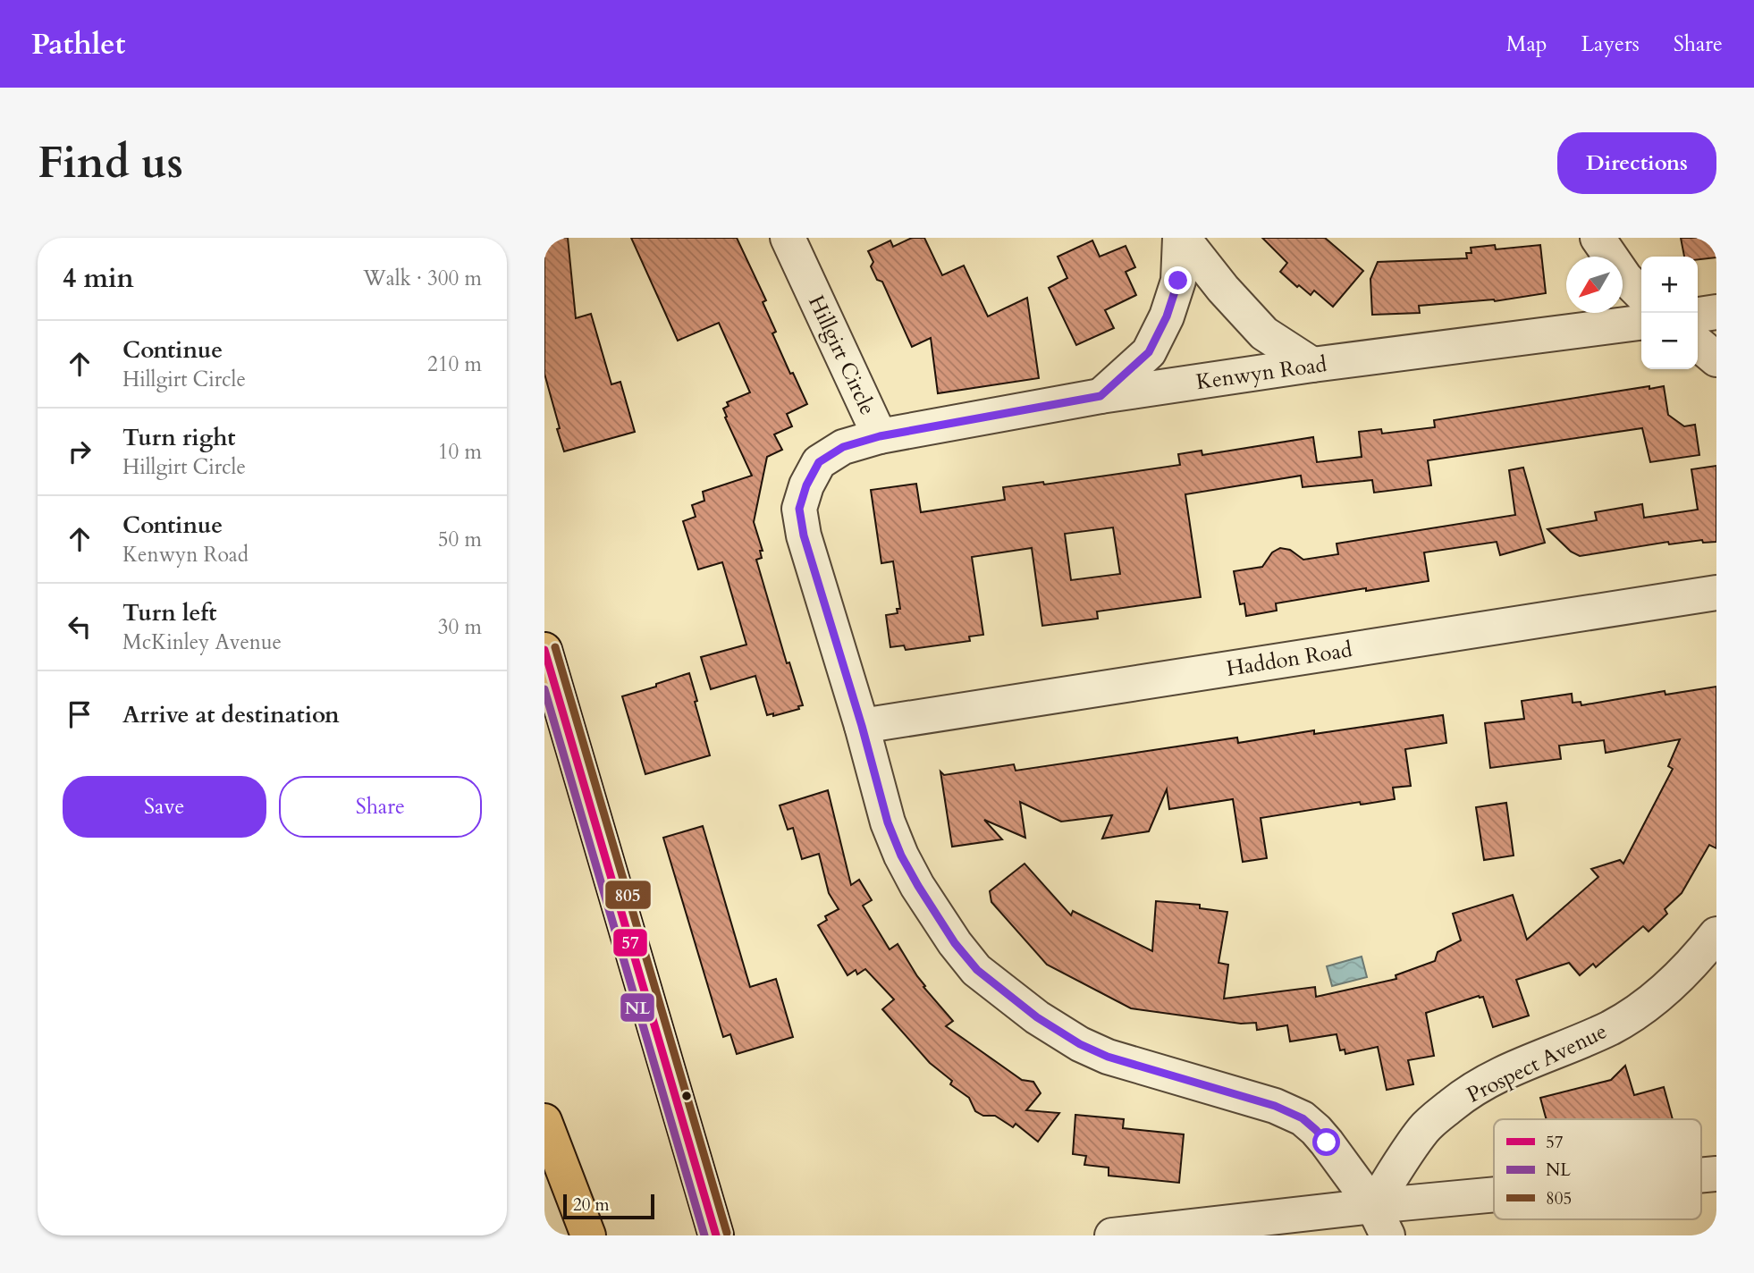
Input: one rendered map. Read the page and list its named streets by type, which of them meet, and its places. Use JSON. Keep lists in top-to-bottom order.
{
  "streets": {
    "street": [
      "Hillgirt Circle",
      "Kenwyn Road",
      "Haddon Road",
      "Prospect Avenue"
    ]
  },
  "crossings": [
    ["Hillgirt Circle", "Kenwyn Road"],
    ["Hillgirt Circle", "Haddon Road"],
    ["Hillgirt Circle", "Prospect Avenue"]
  ],
  "lines": ["transit line 805", "transit line 57", "transit line NL"],
  "legend": ["57", "NL", "805"],
  "scale_bar": "20 m",
  "north": "bottom left",
  "page": {
    "header": "Pathlet",
    "nav": ["Map", "Layers", "Share"],
    "buttons": [
      "Directions",
      ["Save", "Share"]
    ],
    "title": "Find us",
    "heading": ["4 min", "Walk · 300 m"],
    "map_buttons": ["+", "−"],
    "list": [
      ["Continue", "Hillgirt Circle", "210 m"],
      ["Turn right", "Hillgirt Circle", "10 m"],
      ["Continue", "Kenwyn Road", "50 m"],
      ["Turn left", "McKinley Avenue", "30 m"],
      "Arrive at destination"
    ],
    "scale": "20 m"
  }
}
